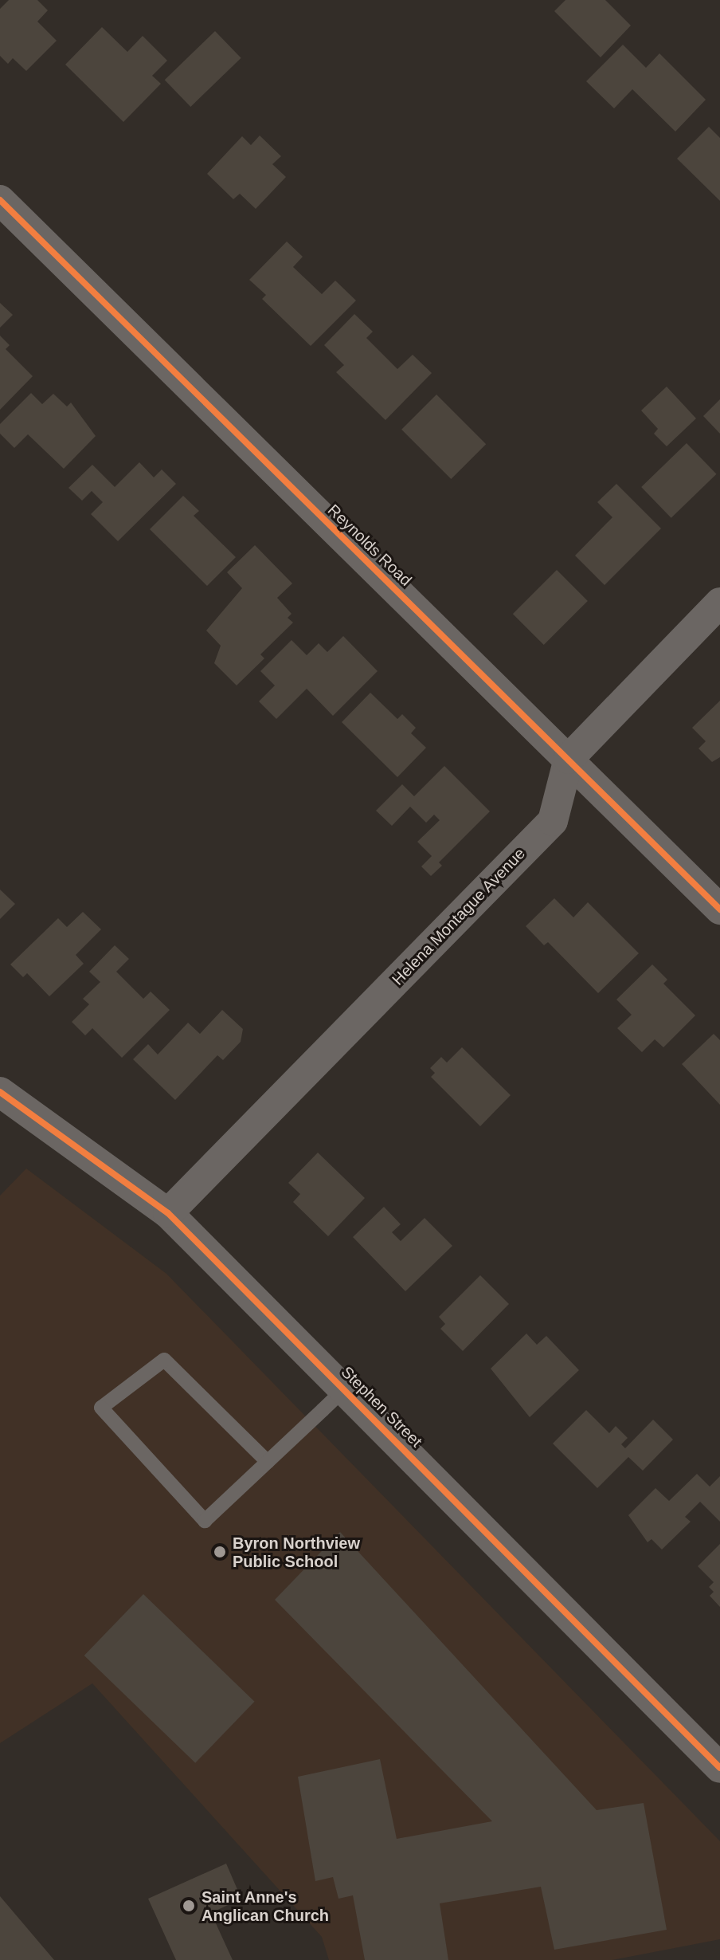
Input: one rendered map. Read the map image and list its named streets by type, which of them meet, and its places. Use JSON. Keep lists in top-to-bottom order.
{
  "streets": {
    "street": ["Reynolds Road", "Helena Montague Avenue", "Stephen Street"]
  },
  "crossings": [
    ["Reynolds Road", "Helena Montague Avenue"],
    ["Helena Montague Avenue", "Stephen Street"]
  ],
  "places": ["Byron Northview Public School", "Saint Anne's Anglican Church"]
}
